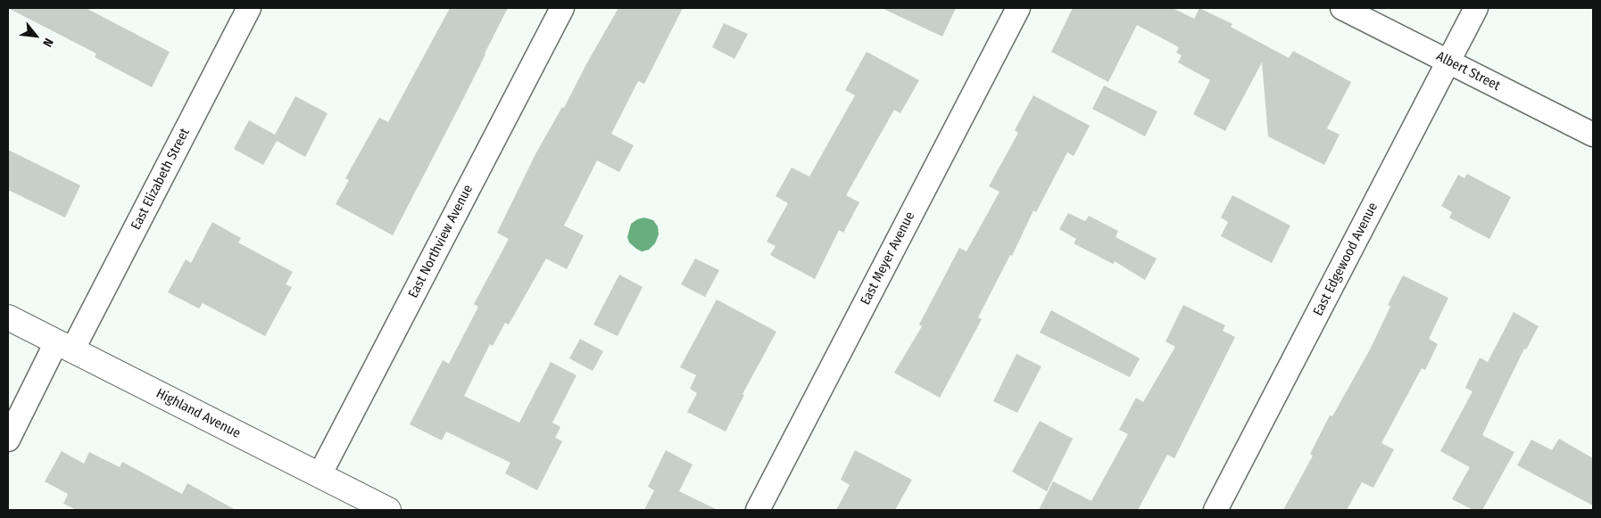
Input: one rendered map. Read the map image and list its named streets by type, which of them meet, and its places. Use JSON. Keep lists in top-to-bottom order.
{
  "streets": {
    "main road": ["Highland Avenue"],
    "street": [
      "Albert Street",
      "East Elizabeth Street",
      "East Northview Avenue",
      "East Meyer Avenue",
      "East Edgewood Avenue"
    ]
  },
  "crossings": [
    ["Albert Street", "East Edgewood Avenue"],
    ["East Elizabeth Street", "Highland Avenue"],
    ["East Northview Avenue", "Highland Avenue"]
  ],
  "north": "bottom right"
}
